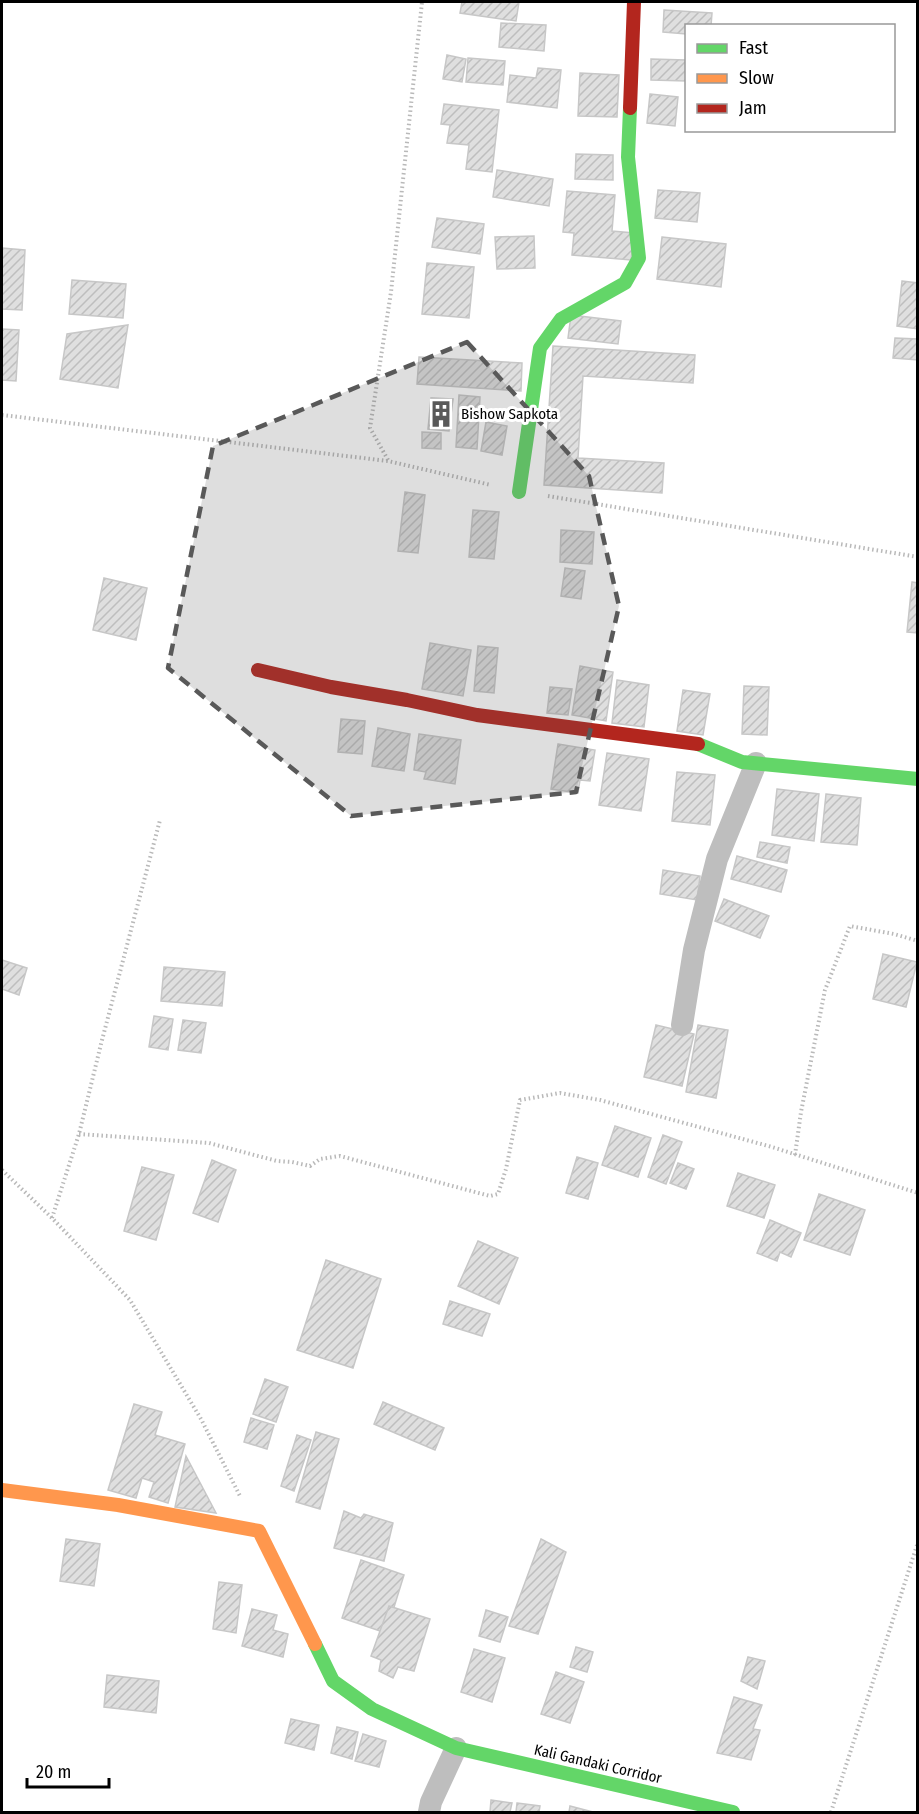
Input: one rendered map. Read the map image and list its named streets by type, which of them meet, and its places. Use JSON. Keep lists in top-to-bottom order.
{
  "streets": {
    "street": ["Kali Gandaki Corridor"]
  },
  "places": {
    "building": ["Bishow Sapkota"]
  },
  "legend": ["Fast", "Slow", "Jam"],
  "scale_bar": "20 m"
}
